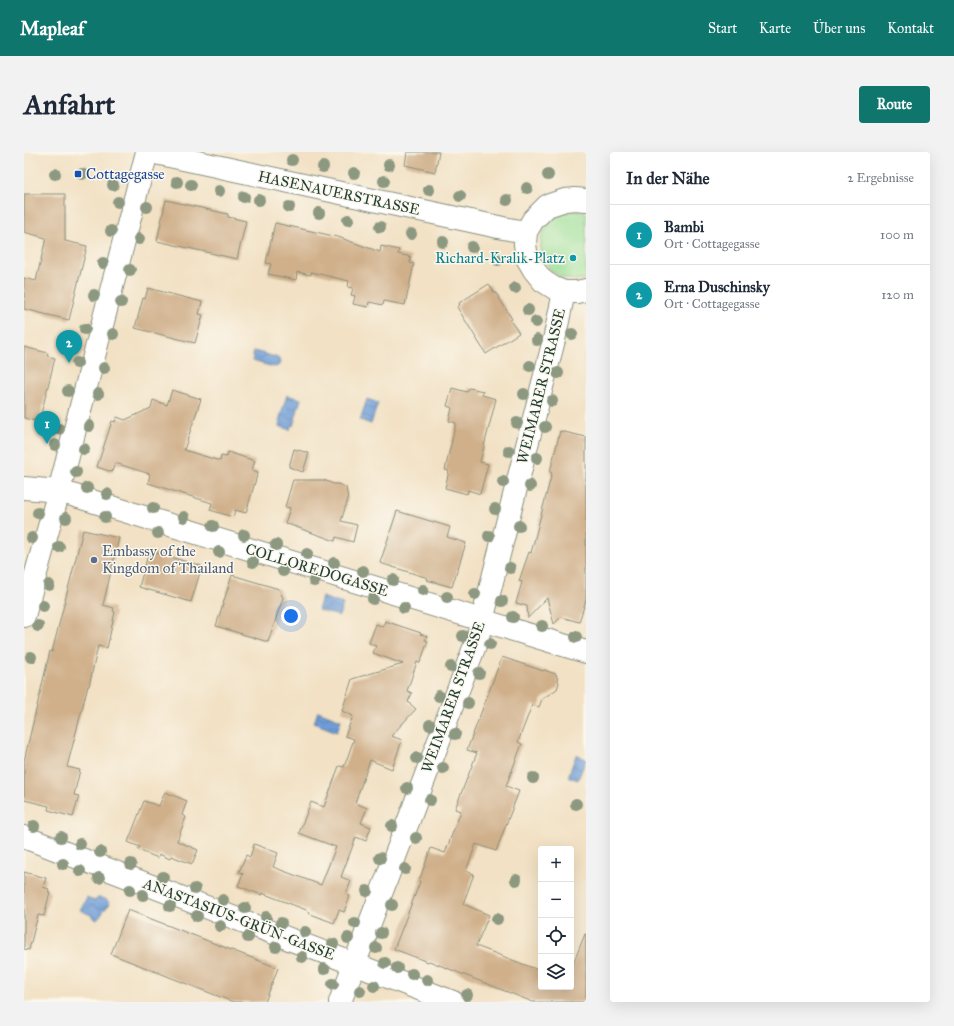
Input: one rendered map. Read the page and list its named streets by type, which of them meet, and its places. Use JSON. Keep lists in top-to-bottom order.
{
  "streets": {
    "street": [
      "HASENAUERSTRASSE",
      "WEIMARER STRASSE",
      "COLLOREDOGASSE",
      "ANASTASIUS-GRÜN-GASSE"
    ]
  },
  "crossings": [
    ["WEIMARER STRASSE", "COLLOREDOGASSE"],
    ["WEIMARER STRASSE", "ANASTASIUS-GRÜN-GASSE"]
  ],
  "places": {
    "transit": ["Cottagegasse"],
    "other": ["Richard-Kralik-Platz", "Embassy of the Kingdom of Thailand"]
  },
  "page": {
    "header": "Mapleaf",
    "nav": [
      "Start",
      "Karte",
      "Über uns",
      "Kontakt"
    ],
    "buttons": "Route",
    "title": "Anfahrt",
    "heading": ["In der Nähe", "2 Ergebnisse"],
    "list": [
      {
        "mark": "1",
        "name": "Bambi",
        "note": "Ort · Cottagegasse",
        "value": "100 m"
      },
      {
        "mark": "2",
        "name": "Erna Duschinsky",
        "note": "Ort · Cottagegasse",
        "value": "120 m"
      }
    ],
    "pins": ["2", "1"],
    "map_buttons": ["+", "−"]
  }
}
